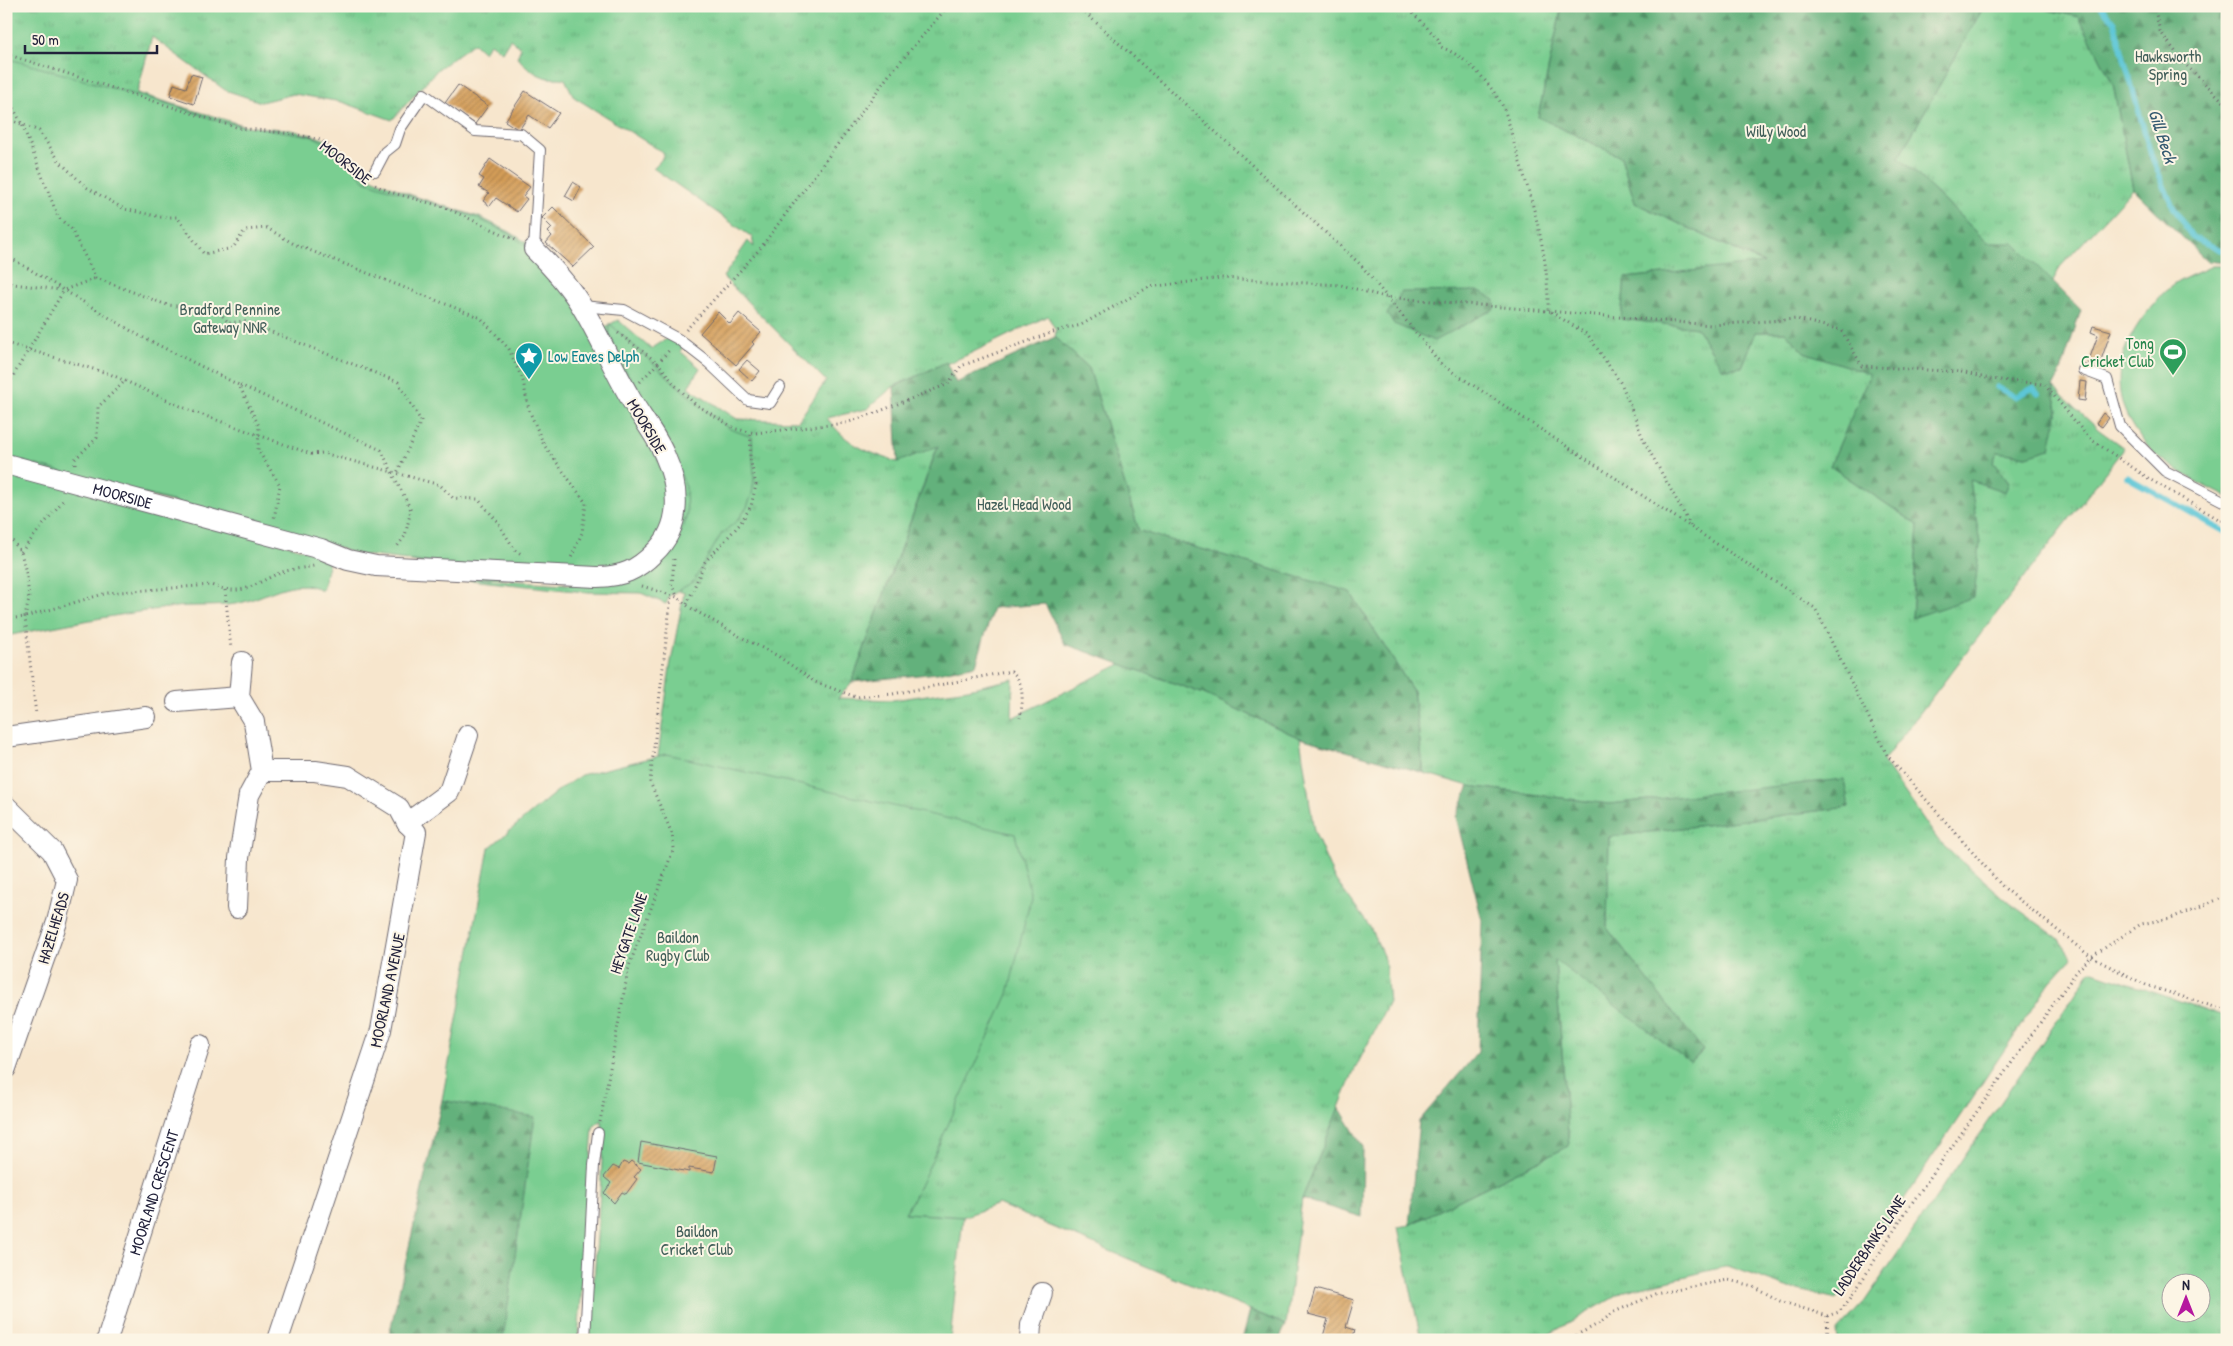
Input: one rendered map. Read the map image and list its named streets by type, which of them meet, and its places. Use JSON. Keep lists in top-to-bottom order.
{
  "streets": {
    "street": [
      "MOORSIDE",
      "HAZELHEADS",
      "MOORLAND AVENUE",
      "MOORLAND CRESCENT"
    ],
    "path": ["HEYGATE LANE", "LADDERBANKS LANE"]
  },
  "water": ["Gill Beck"],
  "parks": [
    "Hawksworth Spring",
    "Willy Wood",
    "Bradford Pennine Gateway NNR",
    "Hazel Head Wood",
    "Baildon Rugby Club",
    "Baildon Cricket Club"
  ],
  "places": {
    "sports": ["Tong Cricket Club"],
    "place": ["Low Eaves Delph"]
  },
  "scale_bar": "50 m",
  "north": "top"
}
